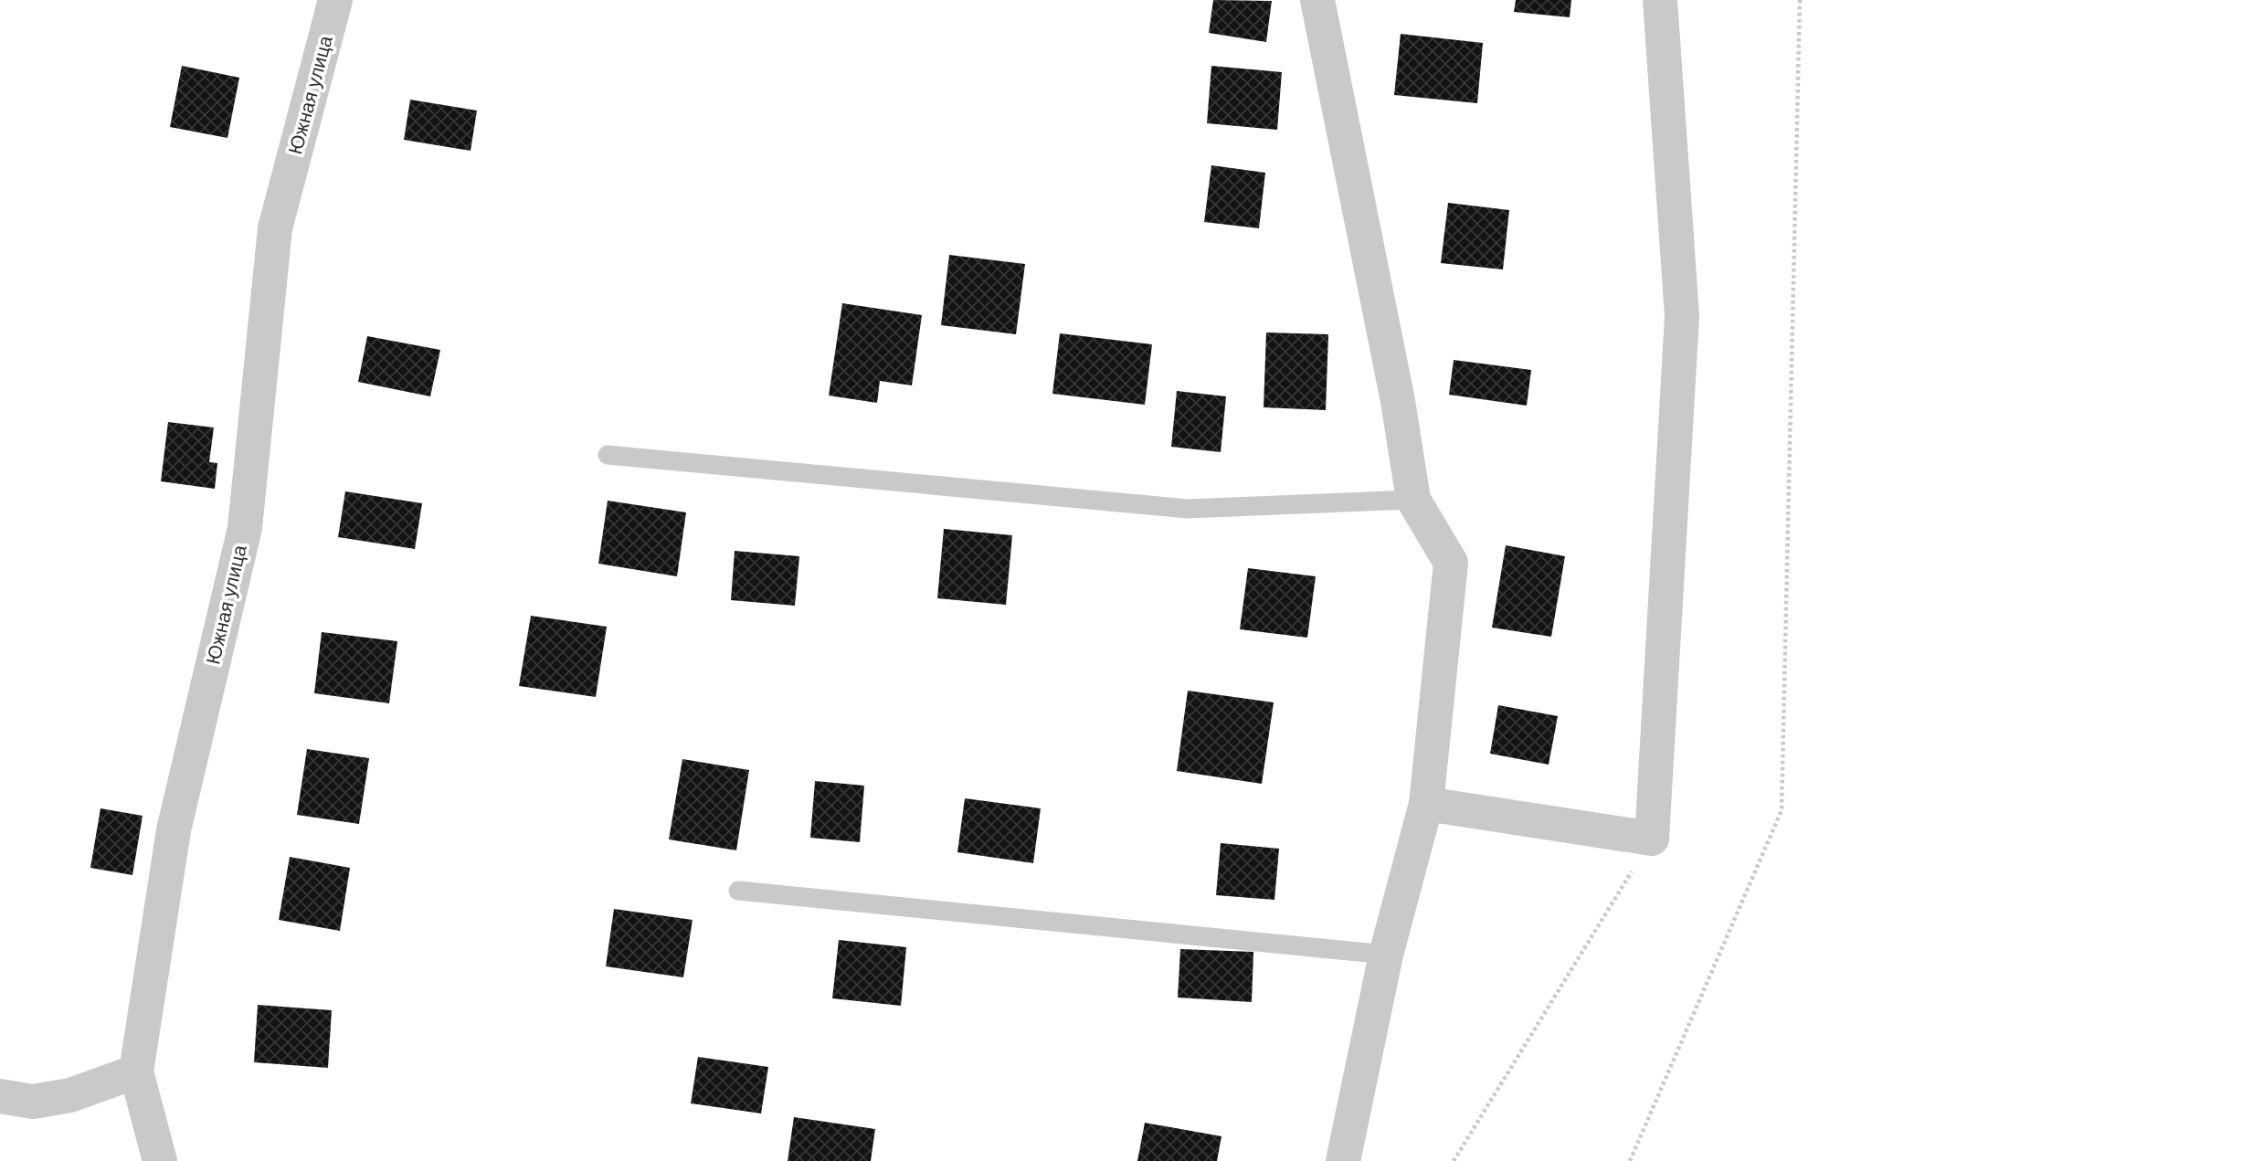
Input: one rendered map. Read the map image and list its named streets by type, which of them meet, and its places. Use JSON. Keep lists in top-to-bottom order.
{
  "streets": {
    "street": ["Южная улица"]
  }
}
